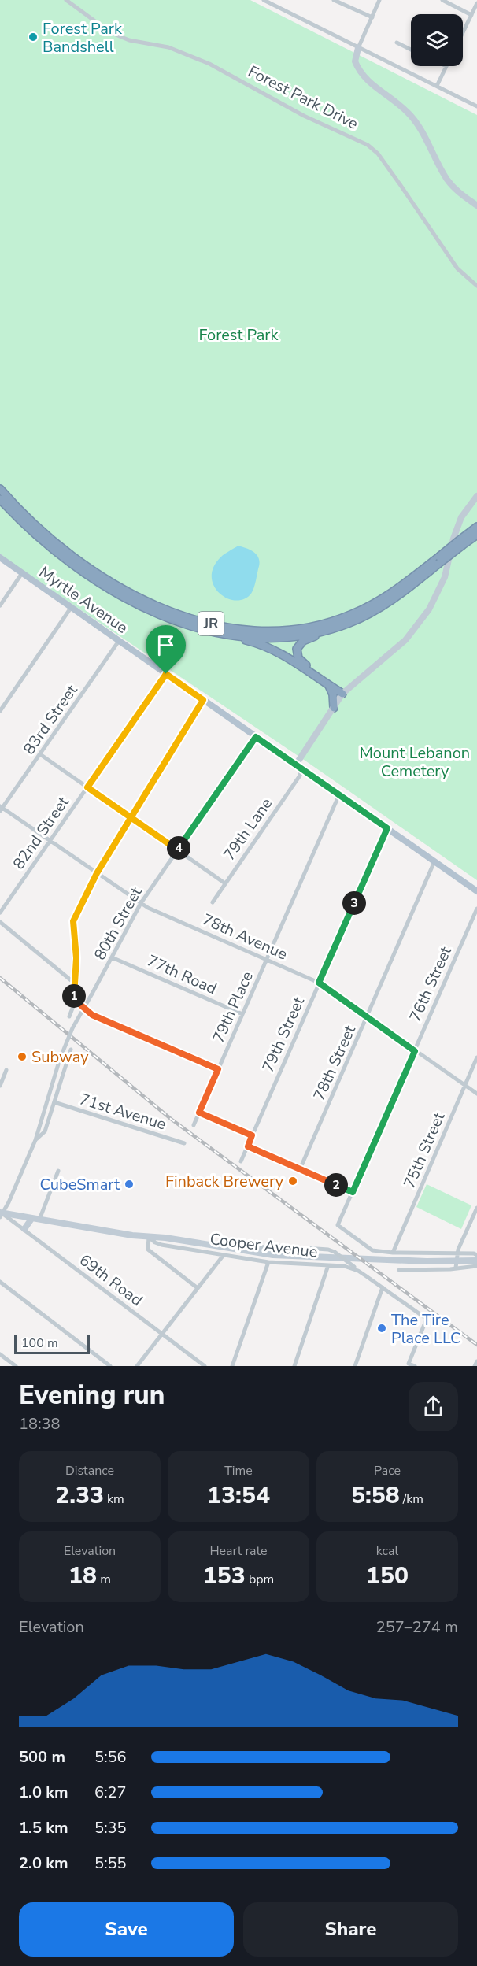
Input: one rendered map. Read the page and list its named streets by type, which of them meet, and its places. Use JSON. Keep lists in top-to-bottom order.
{
  "streets": {
    "highway": ["JR"],
    "main road": ["Myrtle Avenue"],
    "street": [
      "Forest Park Drive",
      "83rd Street",
      "79th Lane",
      "82nd Street",
      "80th Street",
      "78th Avenue",
      "77th Road",
      "76th Street",
      "79th Place",
      "79th Street",
      "78th Street",
      "71st Avenue",
      "75th Street",
      "Cooper Avenue",
      "69th Road"
    ]
  },
  "crossings": [
    ["Myrtle Avenue", "83rd Street"],
    ["Myrtle Avenue", "79th Lane"],
    ["Myrtle Avenue", "82nd Street"],
    ["Myrtle Avenue", "80th Street"],
    ["Myrtle Avenue", "79th Place"],
    ["Myrtle Avenue", "79th Street"],
    ["Myrtle Avenue", "78th Street"],
    ["83rd Street", "78th Avenue"],
    ["82nd Street", "78th Avenue"],
    ["80th Street", "78th Avenue"],
    ["80th Street", "77th Road"],
    ["80th Street", "71st Avenue"],
    ["80th Street", "Cooper Avenue"],
    ["80th Street", "69th Road"],
    ["78th Avenue", "76th Street"],
    ["78th Avenue", "79th Place"],
    ["78th Avenue", "79th Street"],
    ["78th Avenue", "78th Street"],
    ["78th Avenue", "75th Street"],
    ["77th Road", "79th Place"],
    ["76th Street", "75th Street"],
    ["Cooper Avenue", "69th Road"]
  ],
  "parks": ["Forest Park", "Mount Lebanon Cemetery"],
  "places": [
    "Forest Park Bandshell",
    "Subway",
    "Finback Brewery",
    "CubeSmart",
    "The Tire Place LLC"
  ],
  "scale_bar": "100 m",
  "page": {
    "pins": [
      "4",
      "3",
      "1",
      "2"
    ],
    "scale": "100 m",
    "heading": ["Evening run", "18:38"],
    "stats": [
      ["Distance", "2.33 km"],
      ["Time", "13:54"],
      ["Pace", "5:58 /km"],
      ["Elevation", "18 m"],
      ["Heart rate", "153 bpm"],
      ["kcal", "150"]
    ],
    "chart": ["Elevation", "257–274 m"],
    "list": [
      {
        "name": "500 m",
        "note": "5:56"
      },
      {
        "name": "1.0 km",
        "note": "6:27"
      },
      {
        "name": "1.5 km",
        "note": "5:35"
      },
      {
        "name": "2.0 km",
        "note": "5:55"
      }
    ],
    "buttons": ["Save", "Share"]
  }
}
